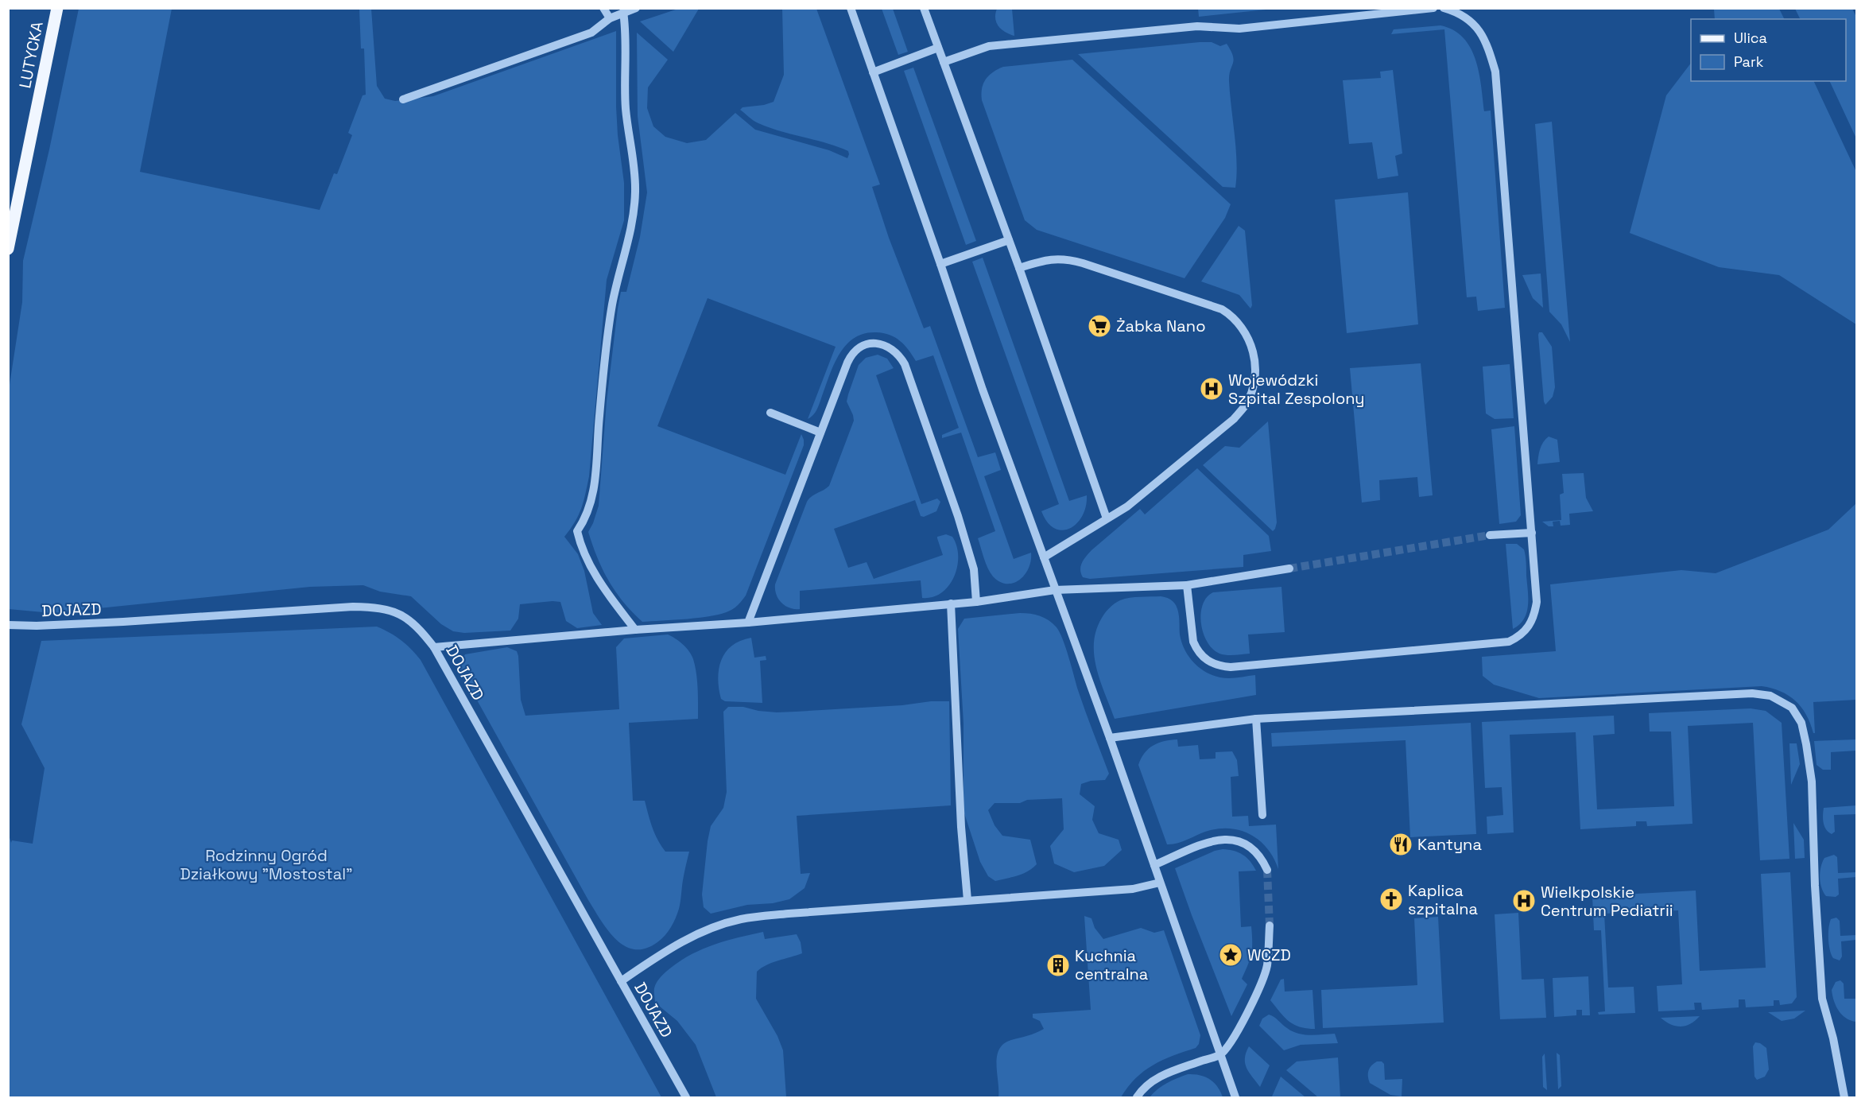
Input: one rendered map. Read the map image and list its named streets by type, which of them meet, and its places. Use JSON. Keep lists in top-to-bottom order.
{
  "streets": {
    "main road": ["LUTYCKA"],
    "street": ["DOJAZD"]
  },
  "parks": ["Rodzinny Ogród Działkowy \"Mostostal\""],
  "places": {
    "supermarket": ["Żabka Nano"],
    "hospital": ["Wojewódzki Szpital Zespolony", "Wielkpolskie Centrum Pediatrii"],
    "restaurant": ["Kantyna"],
    "church": ["Kaplica szpitalna"],
    "place": ["WCZD"],
    "building": ["Kuchnia centralna"]
  },
  "legend": ["Ulica", "Park"]
}
